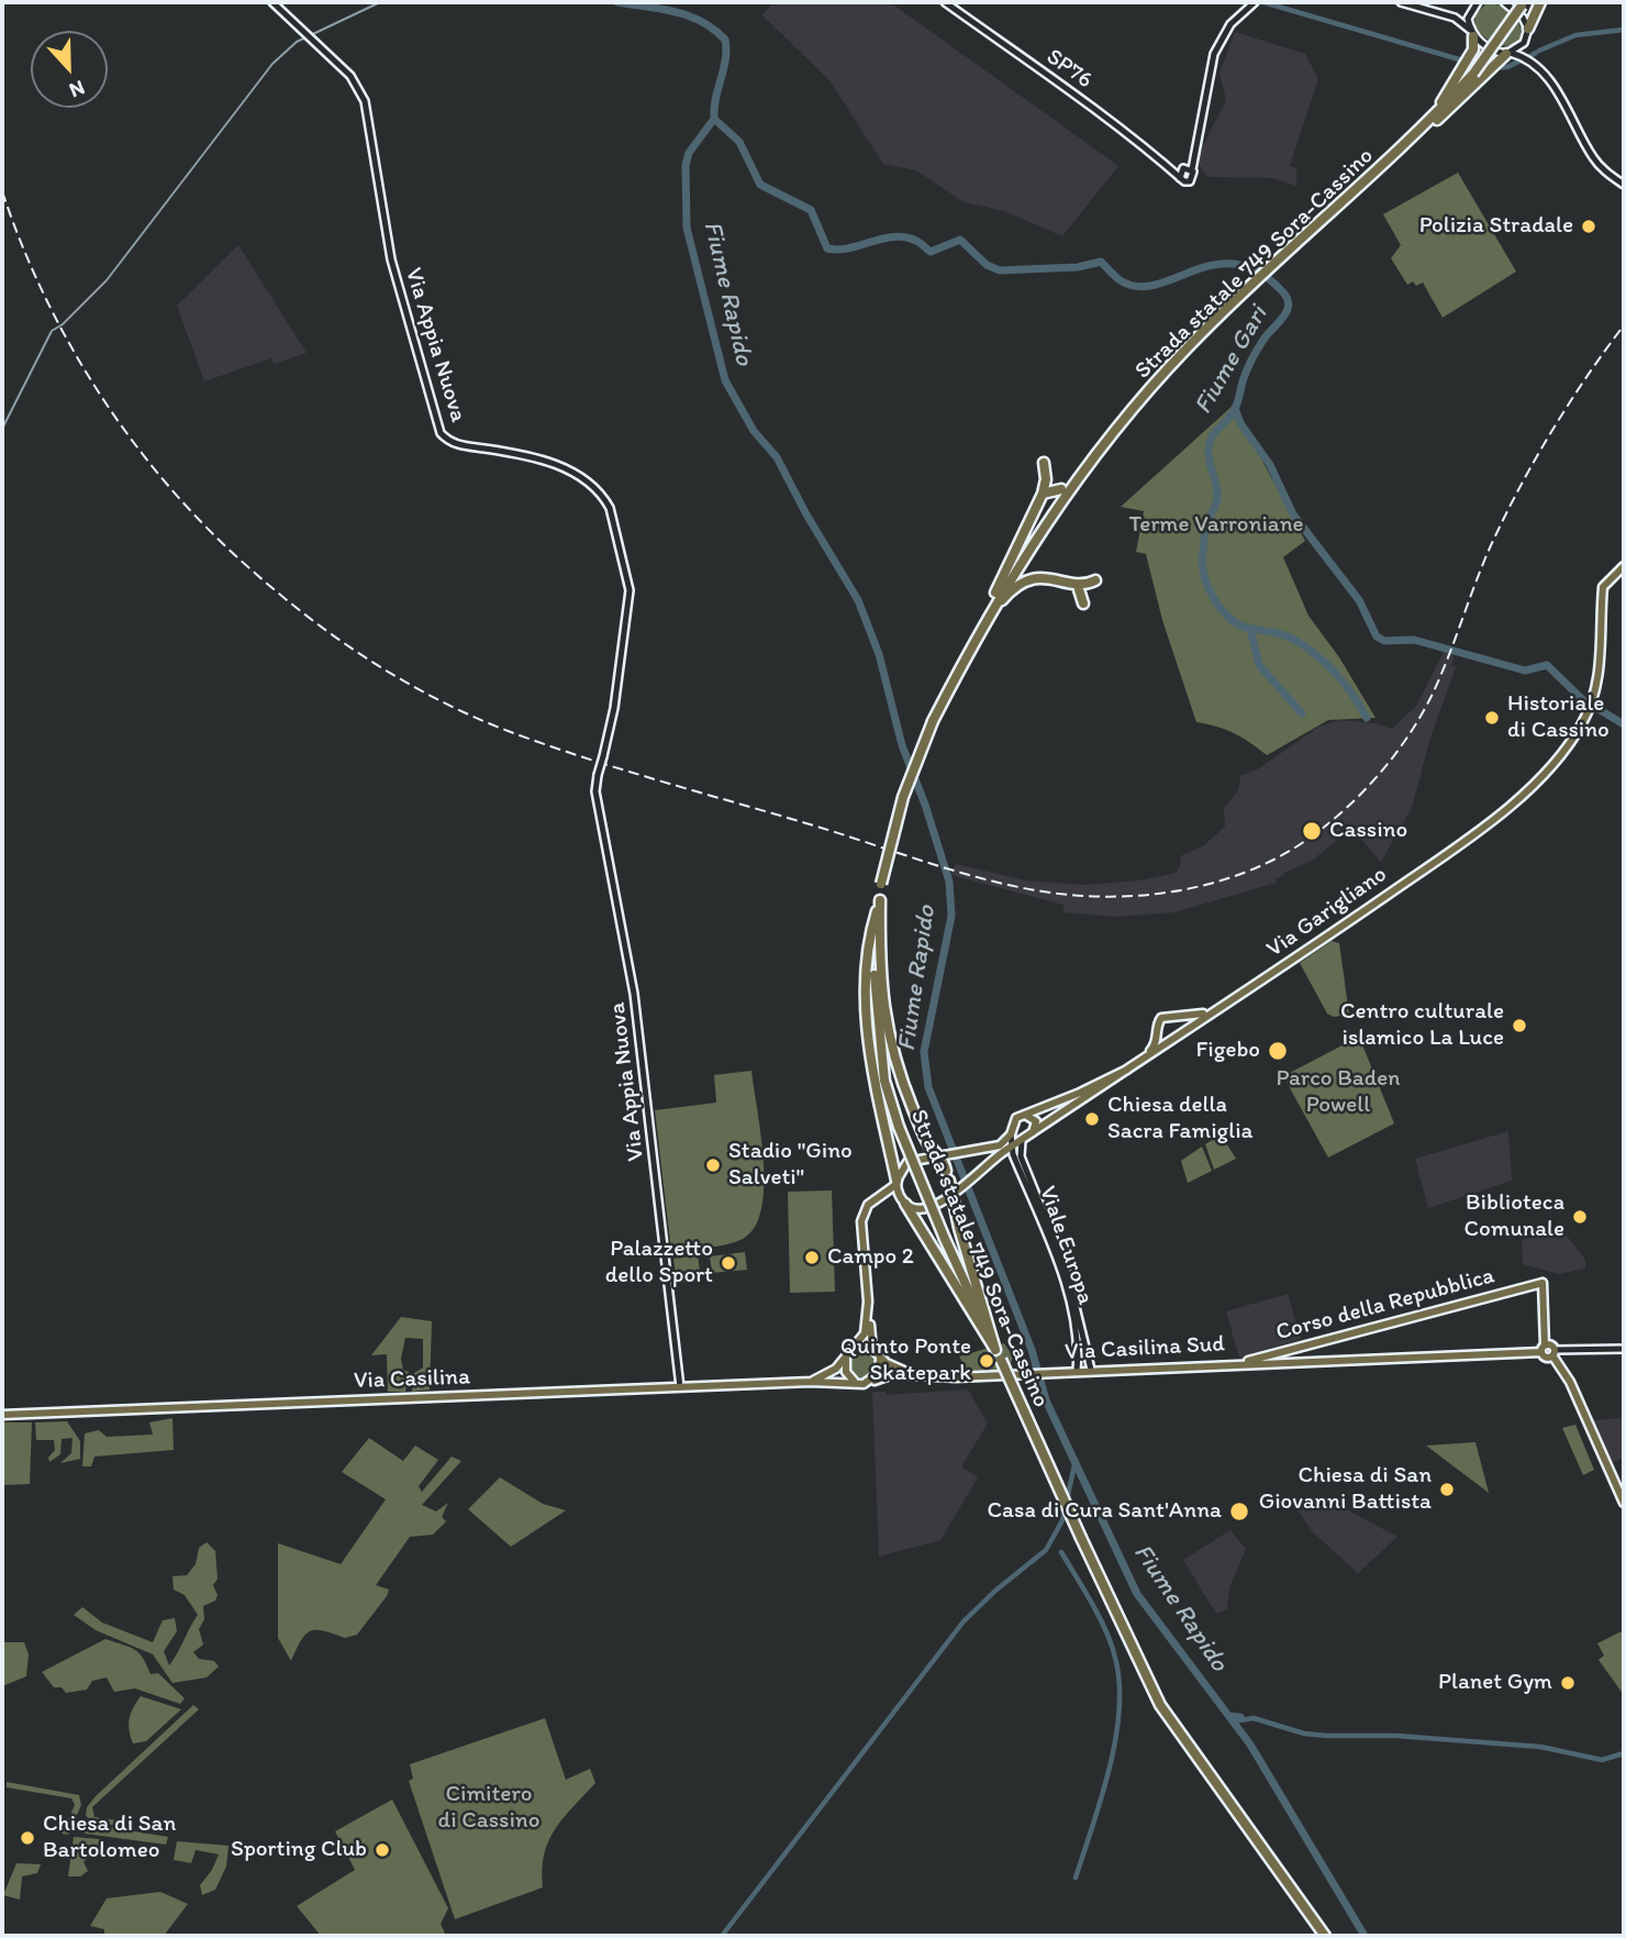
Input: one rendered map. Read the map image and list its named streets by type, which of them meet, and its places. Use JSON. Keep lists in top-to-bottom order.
{
  "streets": {
    "highway": ["Strada statale 749 Sora-Cassino"],
    "main road": [
      "Via Garigliano",
      "Corso della Repubblica",
      "Via Casilina Sud",
      "Via Casilina"
    ],
    "street": ["SP76", "Via Appia Nuova", "Viale Europa"]
  },
  "crossings": [
    ["Via Appia Nuova", "Via Casilina"],
    ["Via Garigliano", "Viale Europa"],
    ["Viale Europa", "Via Casilina Sud"],
    ["Corso della Repubblica", "Via Casilina Sud"],
    ["Via Casilina Sud", "Via Casilina"]
  ],
  "water": ["Fiume Rapido", "Fiume Gari"],
  "parks": ["Terme Varroniane", "Parco Baden Powell", "Cimitero di Cassino"],
  "places": [
    "Polizia Stradale",
    "Historiale di Cassino",
    "Cassino",
    "Centro culturale islamico La Luce",
    "Figebo",
    "Chiesa della Sacra Famiglia",
    "Stadio \"Gino Salveti\"",
    "Biblioteca Comunale",
    "Campo 2",
    "Palazzetto dello Sport",
    "Quinto Ponte Skatepark",
    "Chiesa di San Giovanni Battista",
    "Casa di Cura Sant'Anna",
    "Planet Gym",
    "Chiesa di San Bartolomeo",
    "Sporting Club"
  ],
  "north": "bottom"
}
